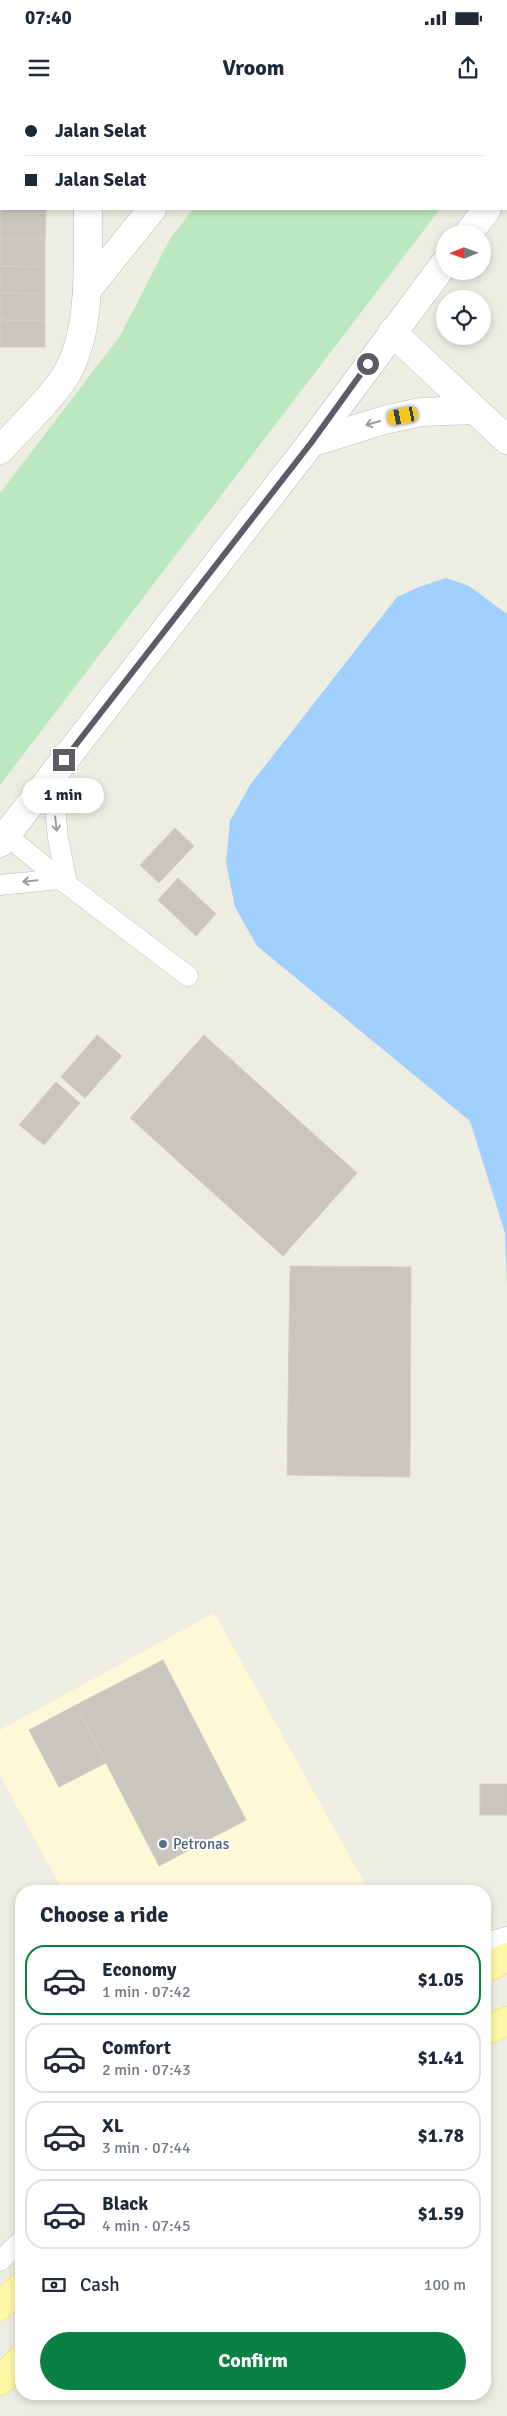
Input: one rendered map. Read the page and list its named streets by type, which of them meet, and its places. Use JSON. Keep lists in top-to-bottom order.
{
  "places": ["Petronas"],
  "north": "left",
  "page": {
    "status": "07:40",
    "header": "Vroom",
    "banner": ["Jalan Selat", "Jalan Selat"],
    "bubble": "1 min",
    "heading": "Choose a ride",
    "list": [
      {
        "name": "Economy",
        "note": "1 min · 07:42",
        "value": "$1.05"
      },
      {
        "name": "Comfort",
        "note": "2 min · 07:43",
        "value": "$1.41"
      },
      {
        "name": "XL",
        "note": "3 min · 07:44",
        "value": "$1.78"
      },
      {
        "name": "Black",
        "note": "4 min · 07:45",
        "value": "$1.59"
      }
    ],
    "pay": ["Cash", "100 m"],
    "buttons": "Confirm"
  }
}
